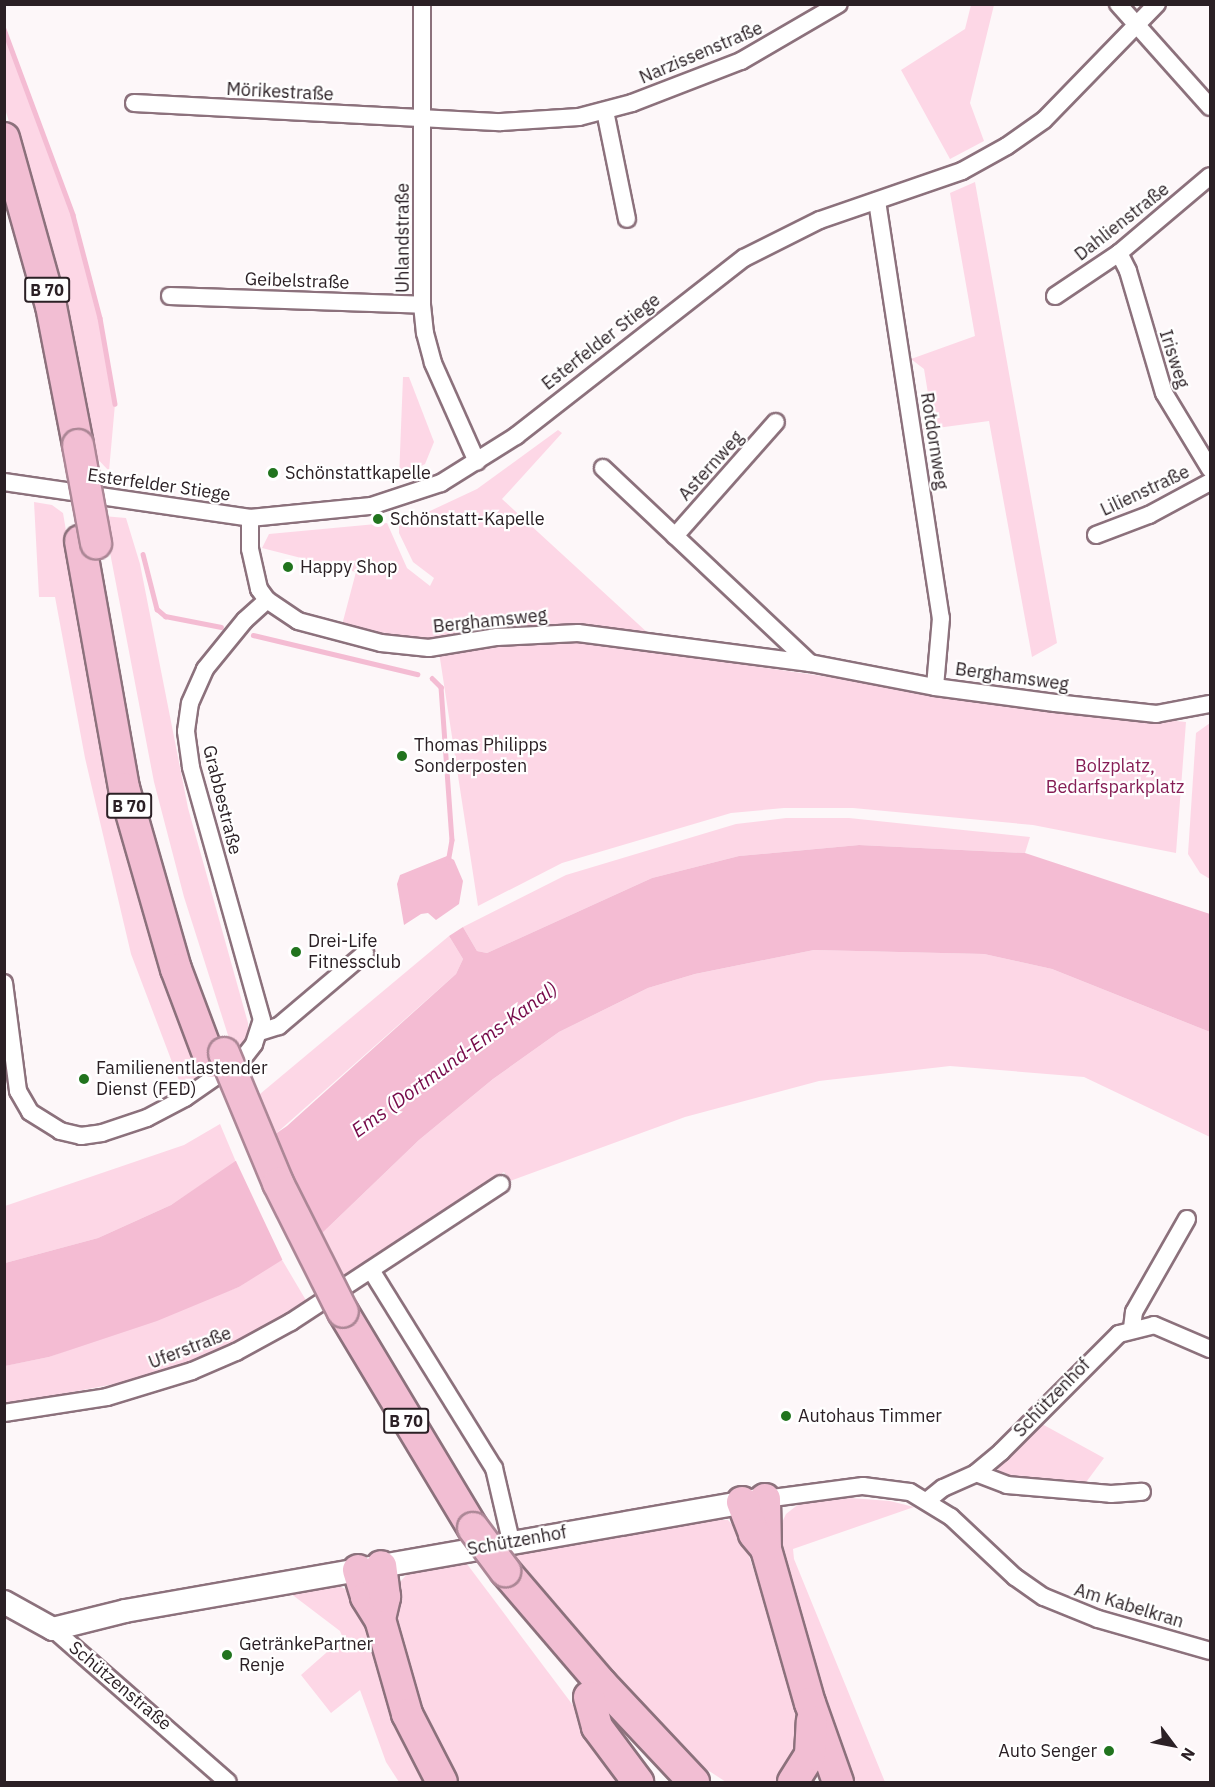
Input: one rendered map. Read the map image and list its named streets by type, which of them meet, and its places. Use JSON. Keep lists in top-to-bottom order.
{
  "streets": {
    "highway": ["B 70"],
    "street": [
      "Narzissenstraße",
      "Mörikestraße",
      "Dahlienstraße",
      "Uhlandstraße",
      "Geibelstraße",
      "Esterfelder Stiege",
      "Irisweg",
      "Rotdornweg",
      "Asternweg",
      "Lilienstraße",
      "Berghamsweg",
      "Grabbestraße",
      "Uferstraße",
      "Schützenhof",
      "Am Kabelkran",
      "Schützenstraße"
    ]
  },
  "crossings": [
    ["Narzissenstraße", "Mörikestraße"],
    ["Narzissenstraße", "Uhlandstraße"],
    ["Mörikestraße", "Uhlandstraße"],
    ["Dahlienstraße", "Irisweg"],
    ["Uhlandstraße", "Geibelstraße"],
    ["Uhlandstraße", "Esterfelder Stiege"],
    ["Esterfelder Stiege", "Rotdornweg"],
    ["Rotdornweg", "Berghamsweg"],
    ["Berghamsweg", "Grabbestraße"],
    ["Schützenhof", "Am Kabelkran"],
    ["Schützenhof", "Schützenstraße"]
  ],
  "water": ["Ems (Dortmund-Ems-Kanal)"],
  "parks": ["Bolzplatz, Bedarfsparkplatz"],
  "places": [
    "Schönstattkapelle",
    "Schönstatt-Kapelle",
    "Happy Shop",
    "Thomas Philipps Sonderposten",
    "Drei-Life Fitnessclub",
    "Familienentlastender Dienst (FED)",
    "Autohaus Timmer",
    "GetränkePartner Renje",
    "Auto Senger"
  ],
  "north": "bottom right"
}
